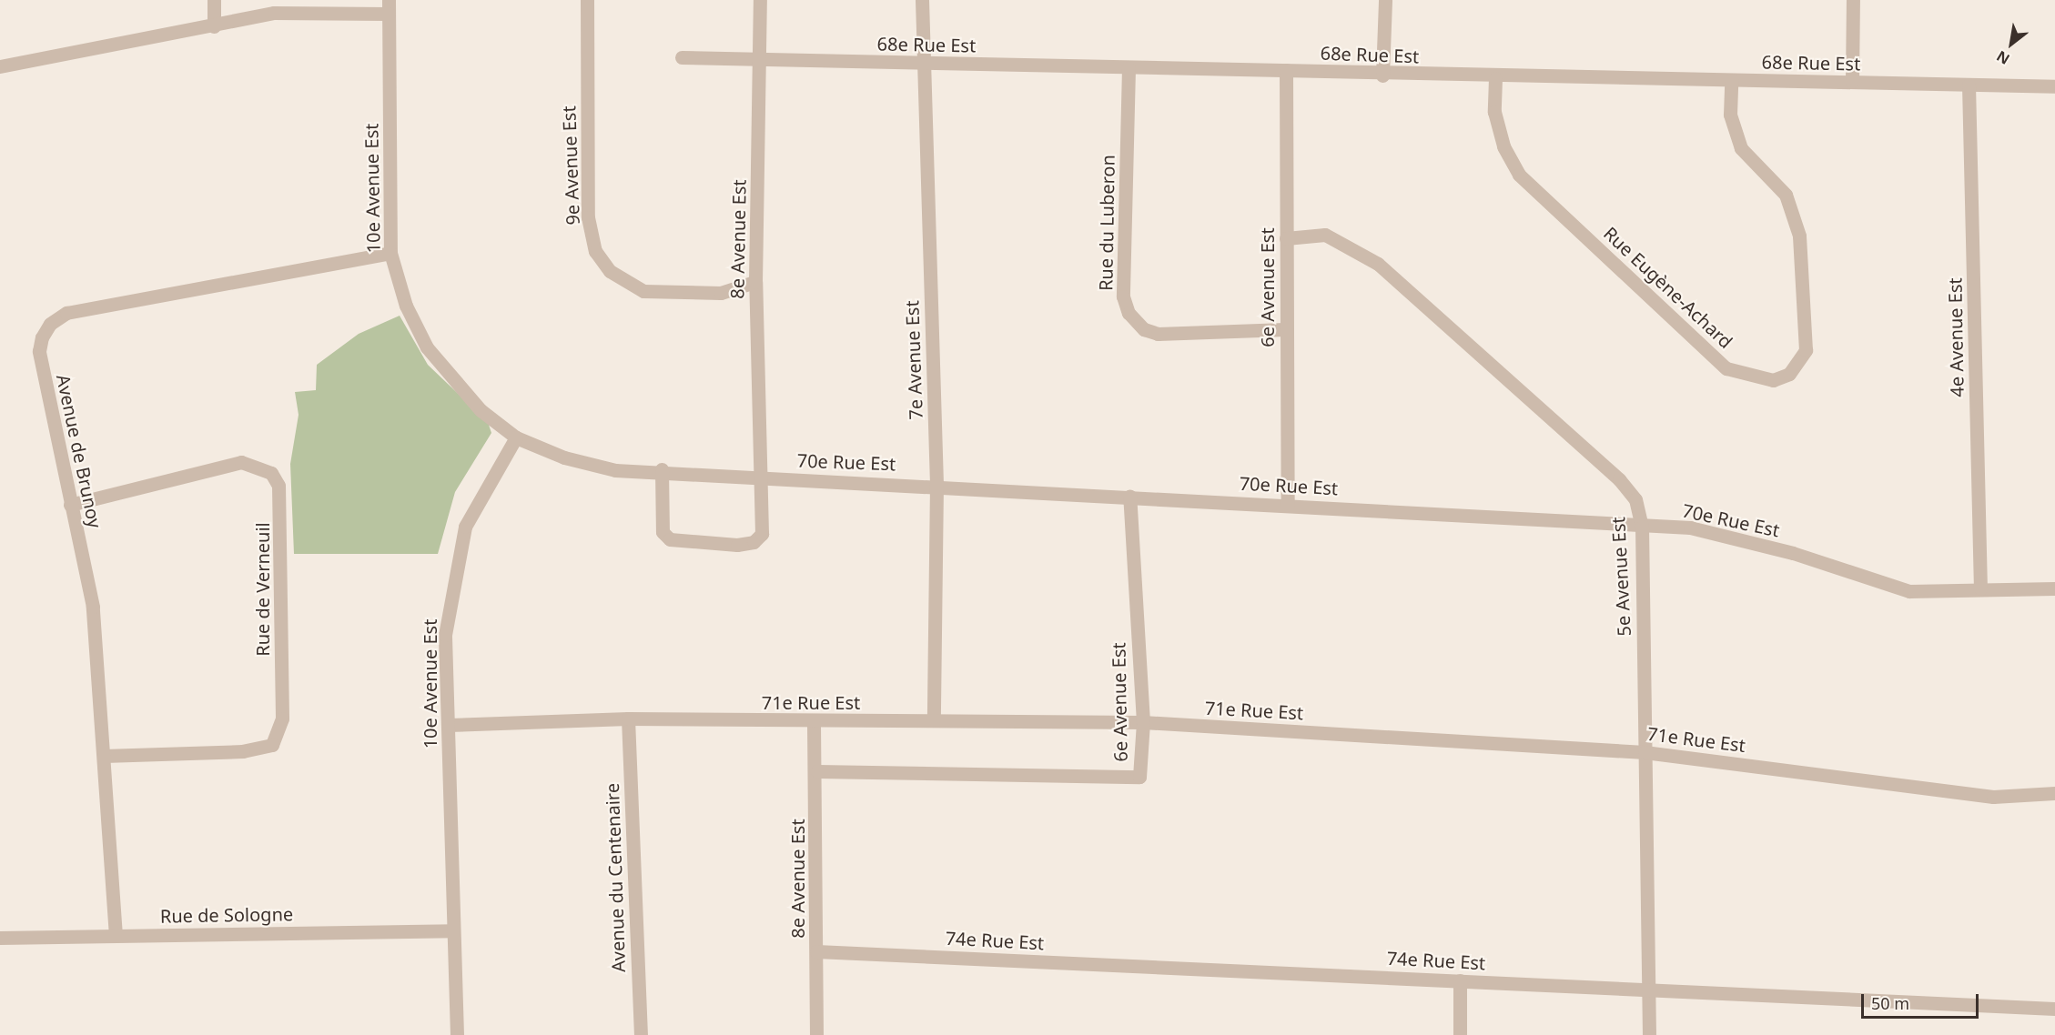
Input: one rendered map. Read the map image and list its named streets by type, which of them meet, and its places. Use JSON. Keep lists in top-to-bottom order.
{
  "streets": {
    "street": [
      "68e Rue Est",
      "9e Avenue Est",
      "10e Avenue Est",
      "Rue du Luberon",
      "8e Avenue Est",
      "6e Avenue Est",
      "Rue Eugène-Achard",
      "4e Avenue Est",
      "7e Avenue Est",
      "Avenue de Brunoy",
      "70e Rue Est",
      "5e Avenue Est",
      "Rue de Verneuil",
      "71e Rue Est",
      "Avenue du Centenaire",
      "Rue de Sologne",
      "74e Rue Est"
    ]
  },
  "crossings": [
    ["68e Rue Est", "Rue du Luberon"],
    ["68e Rue Est", "8e Avenue Est"],
    ["68e Rue Est", "6e Avenue Est"],
    ["68e Rue Est", "Rue Eugène-Achard"],
    ["68e Rue Est", "4e Avenue Est"],
    ["68e Rue Est", "7e Avenue Est"],
    ["9e Avenue Est", "8e Avenue Est"],
    ["10e Avenue Est", "Avenue de Brunoy"],
    ["10e Avenue Est", "70e Rue Est"],
    ["10e Avenue Est", "71e Rue Est"],
    ["10e Avenue Est", "Rue de Sologne"],
    ["Rue du Luberon", "6e Avenue Est"],
    ["8e Avenue Est", "6e Avenue Est"],
    ["8e Avenue Est", "70e Rue Est"],
    ["8e Avenue Est", "71e Rue Est"],
    ["8e Avenue Est", "74e Rue Est"],
    ["6e Avenue Est", "70e Rue Est"],
    ["6e Avenue Est", "5e Avenue Est"],
    ["6e Avenue Est", "71e Rue Est"],
    ["4e Avenue Est", "70e Rue Est"],
    ["7e Avenue Est", "70e Rue Est"],
    ["7e Avenue Est", "71e Rue Est"],
    ["Avenue de Brunoy", "Rue de Verneuil"],
    ["Avenue de Brunoy", "Rue de Sologne"],
    ["70e Rue Est", "5e Avenue Est"],
    ["5e Avenue Est", "71e Rue Est"],
    ["5e Avenue Est", "74e Rue Est"],
    ["71e Rue Est", "Avenue du Centenaire"]
  ],
  "scale_bar": "50 m",
  "north": "bottom left"
}
